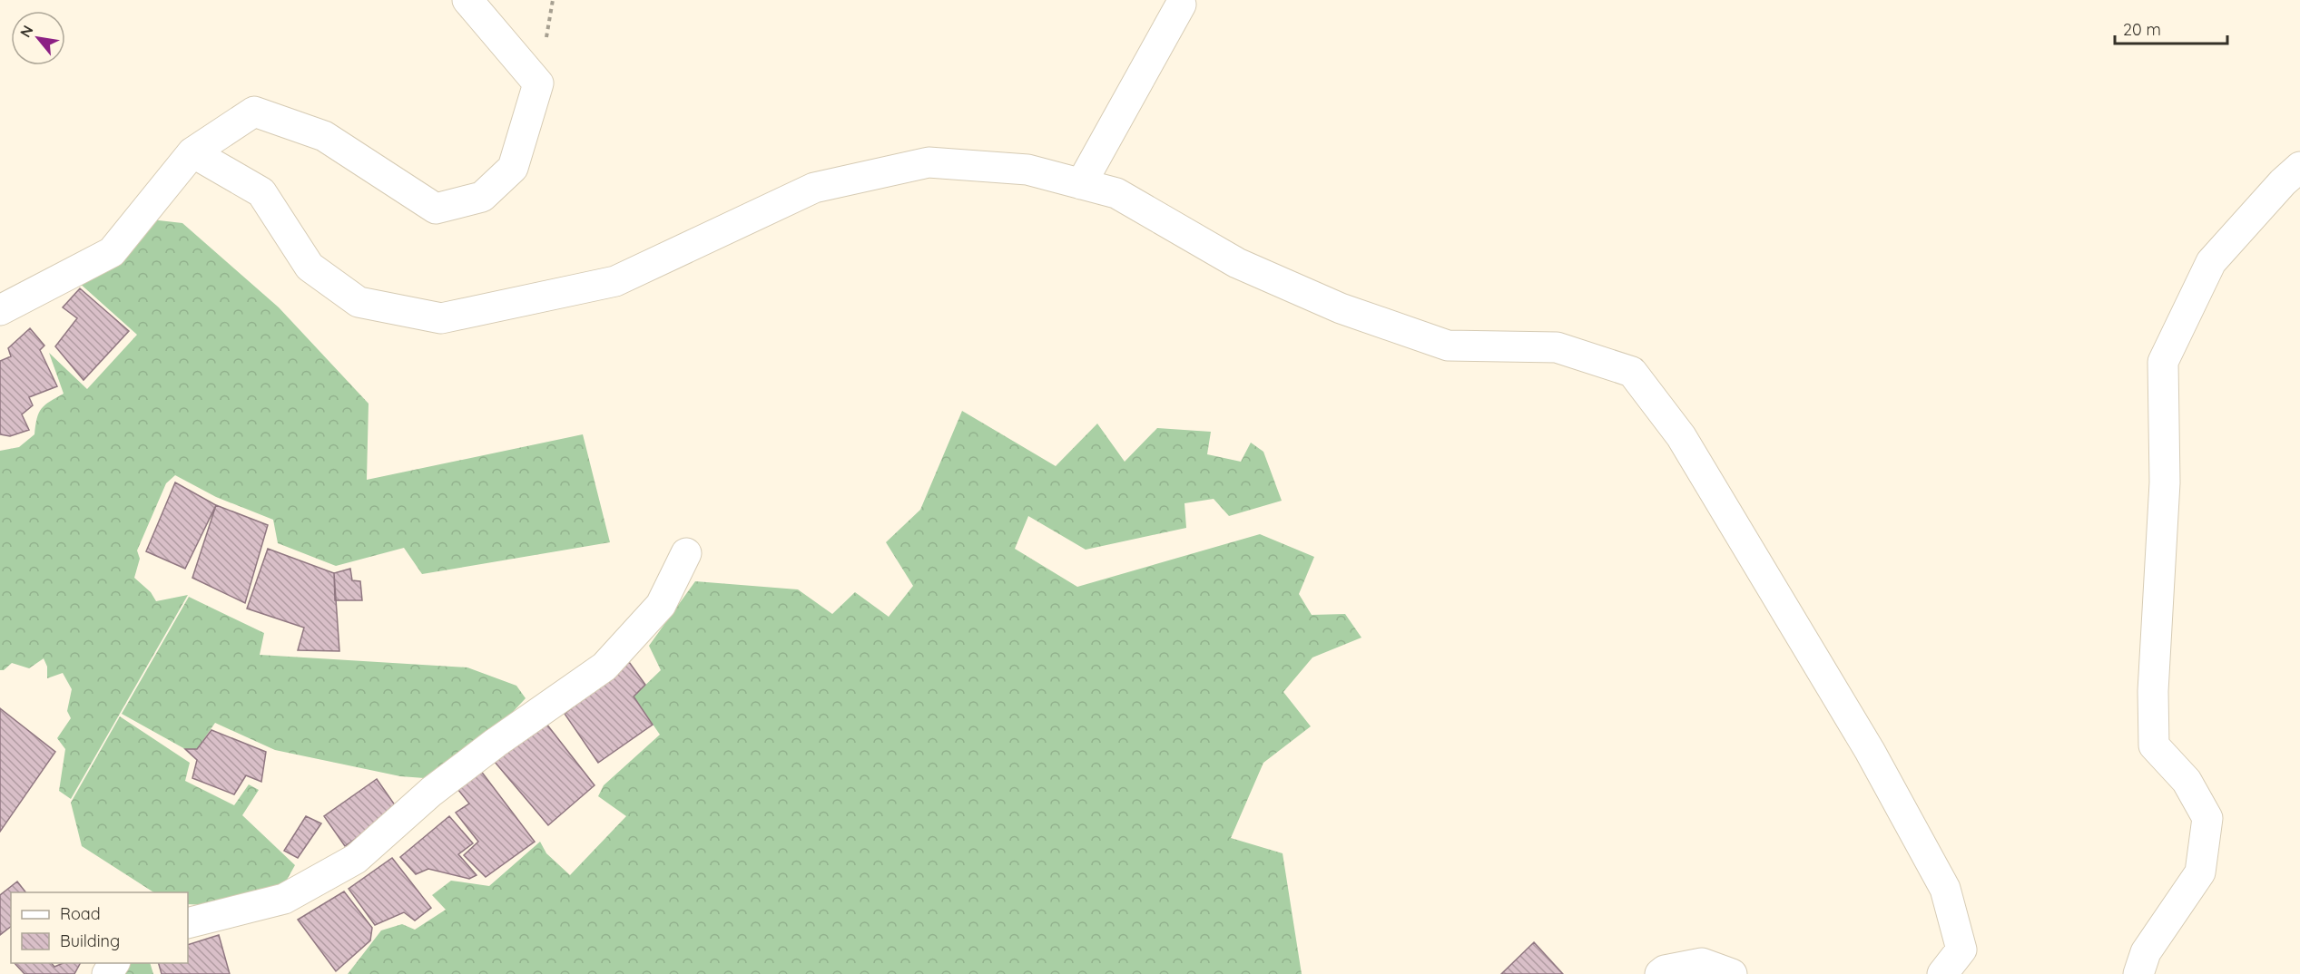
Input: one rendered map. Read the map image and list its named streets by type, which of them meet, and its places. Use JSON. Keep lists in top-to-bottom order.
{
  "legend": ["Road", "Building"],
  "scale_bar": "20 m",
  "north": "top left"
}
